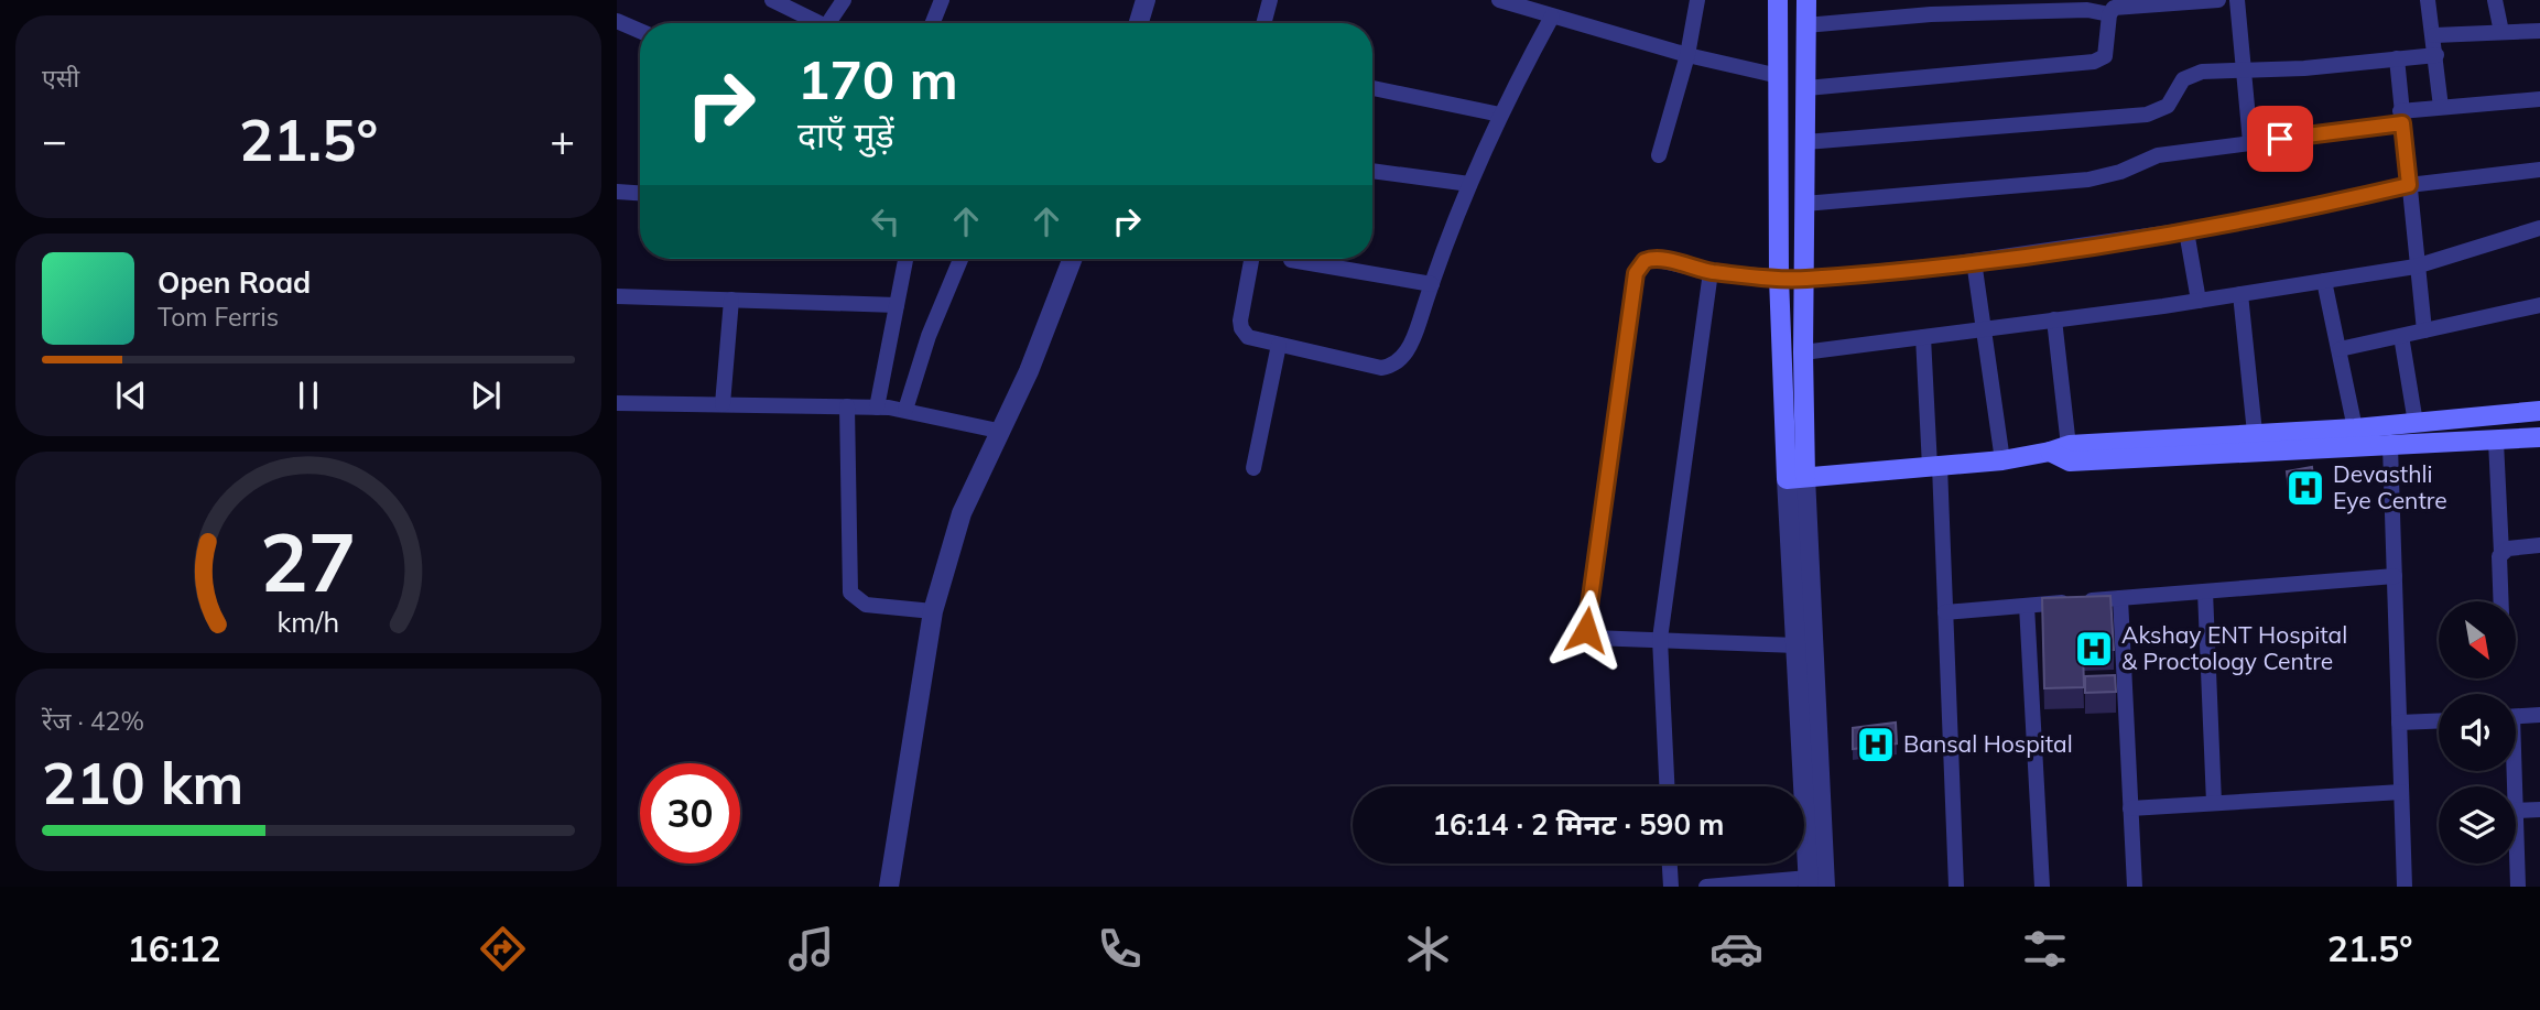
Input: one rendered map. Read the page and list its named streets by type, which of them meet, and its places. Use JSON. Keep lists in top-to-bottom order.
{
  "places": {
    "hospital": ["Devasthli Eye Centre", "Akshay ENT Hospital & Proctology Centre", "Bansal Hospital"]
  },
  "north": "bottom right",
  "page": {
    "tile": [
      "एसी",
      ["रेंज · 42%", "210 km"]
    ],
    "turn": ["170 m", "दाएँ मुड़ें"],
    "heat": ["−", "21.5°", "+"],
    "song": ["Open Road", "Tom Ferris"],
    "limit": "30",
    "trip": "16:14 · 2 मिनट · 590 m",
    "tabs": ["16:12", "21.5°"],
    "gauge": ["27", "km/h"]
  }
}
